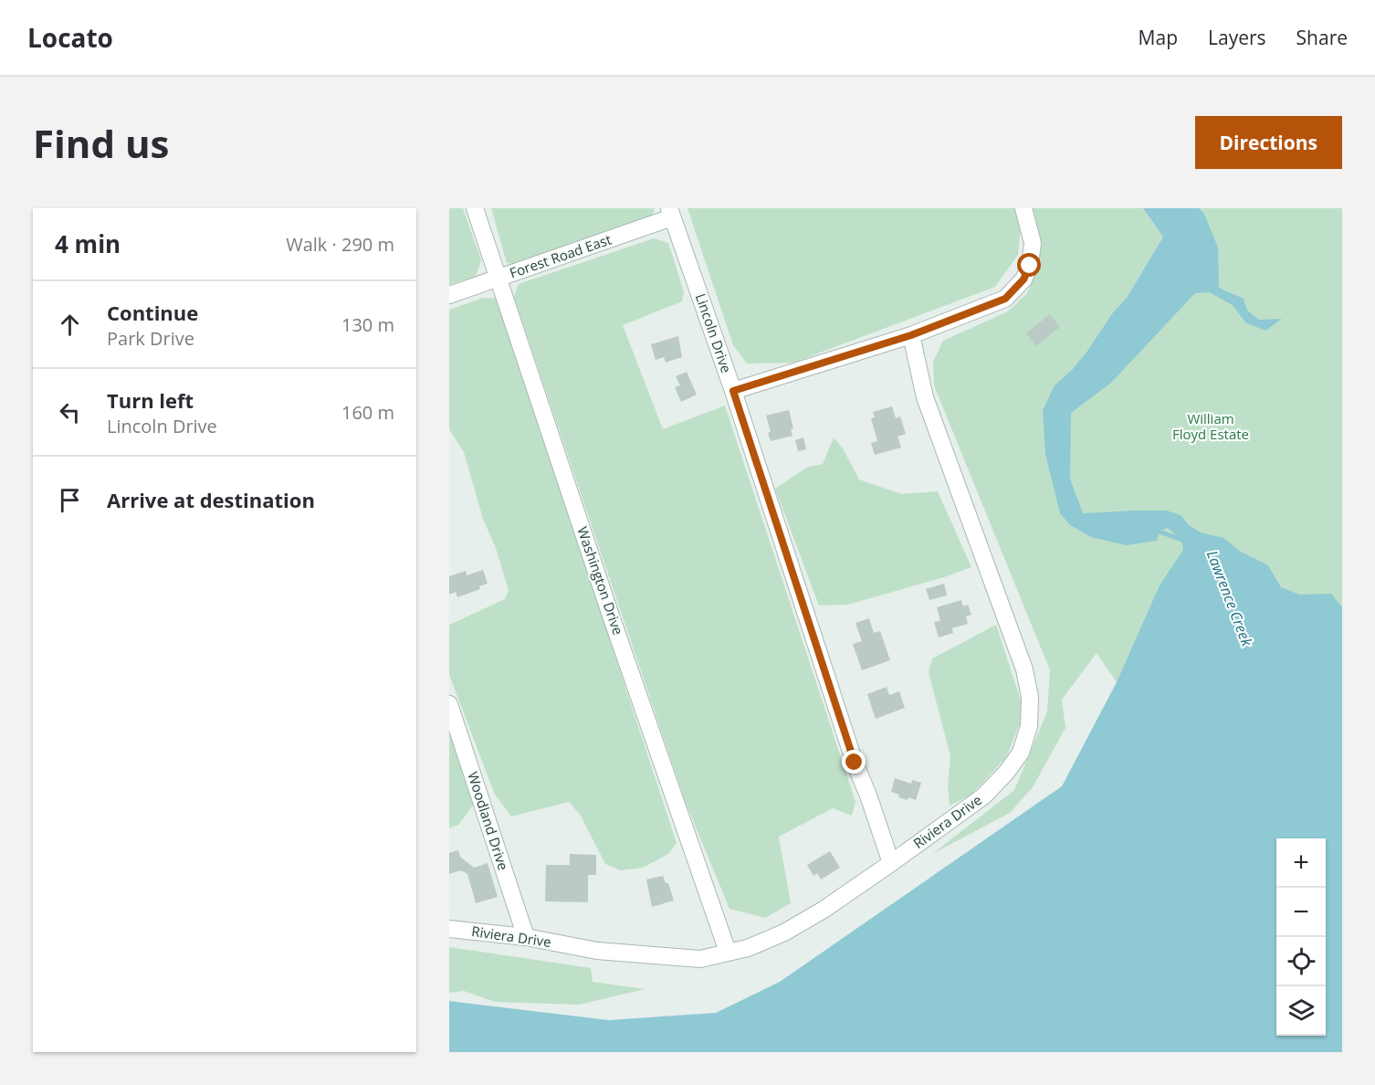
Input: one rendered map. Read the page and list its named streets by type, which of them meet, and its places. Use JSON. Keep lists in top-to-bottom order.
{
  "streets": {
    "street": [
      "Forest Road East",
      "Lincoln Drive",
      "Washington Drive",
      "Woodland Drive",
      "Riviera Drive"
    ]
  },
  "crossings": [
    ["Forest Road East", "Lincoln Drive"],
    ["Forest Road East", "Washington Drive"],
    ["Lincoln Drive", "Riviera Drive"],
    ["Washington Drive", "Riviera Drive"],
    ["Woodland Drive", "Riviera Drive"]
  ],
  "water": ["Lawrence Creek"],
  "parks": ["William Floyd Estate"],
  "page": {
    "header": "Locato",
    "nav": ["Map", "Layers", "Share"],
    "buttons": "Directions",
    "title": "Find us",
    "heading": ["4 min", "Walk · 290 m"],
    "list": [
      ["Continue", "Park Drive", "130 m"],
      ["Turn left", "Lincoln Drive", "160 m"],
      "Arrive at destination"
    ],
    "map_buttons": ["+", "−"]
  }
}
